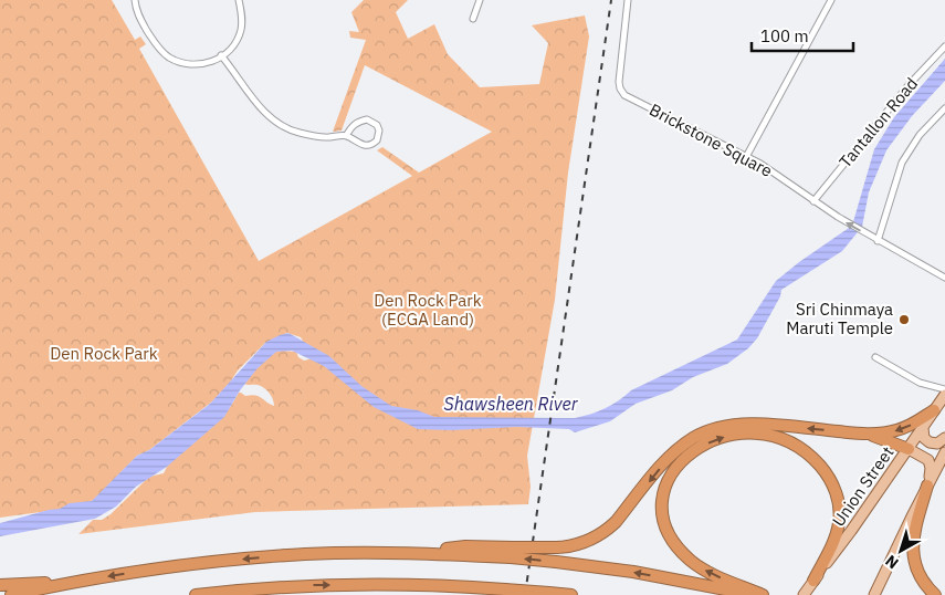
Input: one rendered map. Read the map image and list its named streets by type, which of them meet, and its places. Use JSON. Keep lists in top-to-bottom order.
{
  "streets": {
    "main road": ["Union Street"],
    "street": ["Tantallon Road", "Brickstone Square"]
  },
  "crossings": [
    ["Tantallon Road", "Brickstone Square"]
  ],
  "water": ["Shawsheen River"],
  "parks": ["Den Rock Park (ECGA Land)", "Den Rock Park"],
  "places": ["Sri Chinmaya Maruti Temple"],
  "scale_bar": "100 m",
  "north": "bottom left"
}
